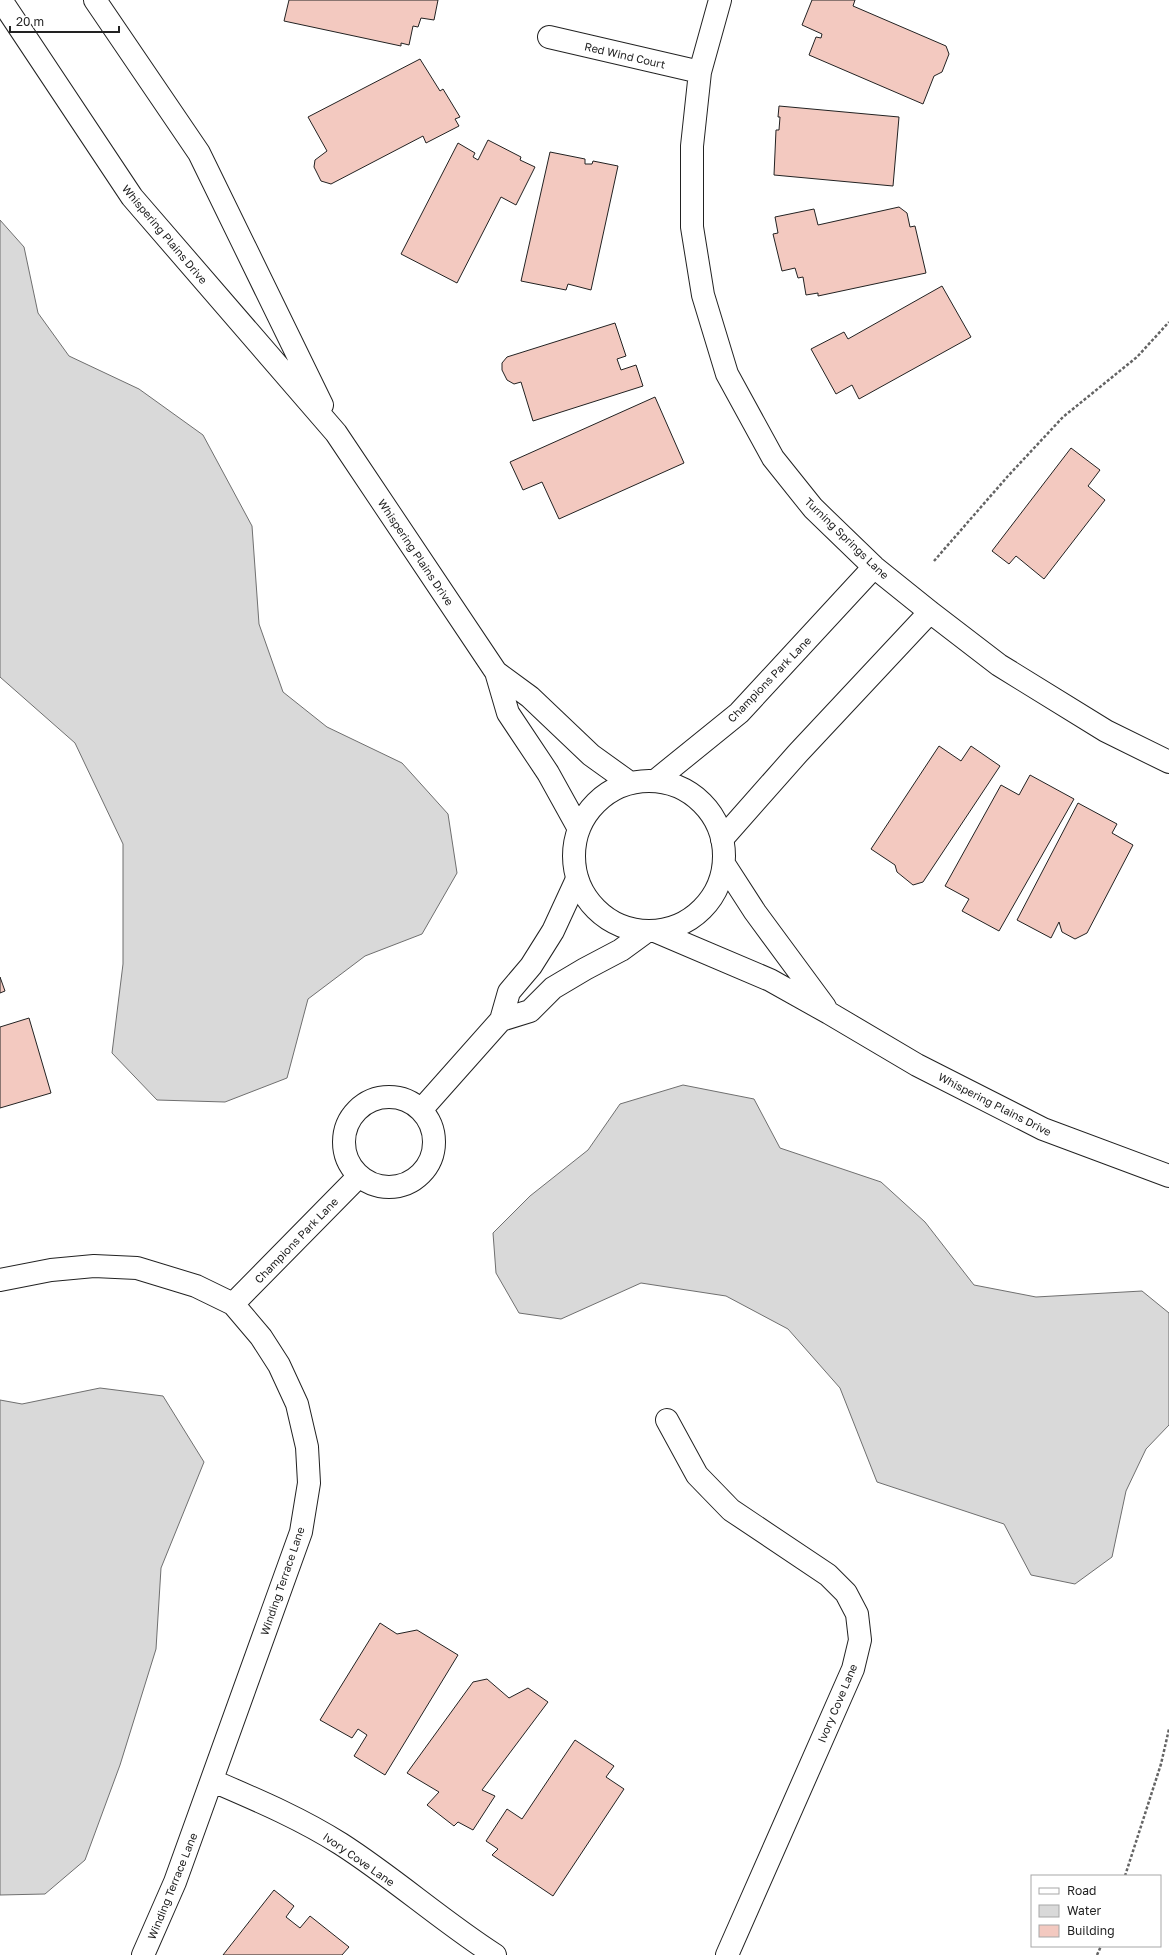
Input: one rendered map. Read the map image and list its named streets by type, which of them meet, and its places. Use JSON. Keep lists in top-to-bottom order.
{
  "streets": {
    "street": [
      "Red Wind Court",
      "Whispering Plains Drive",
      "Turning Springs Lane",
      "Champions Park Lane",
      "Winding Terrace Lane",
      "Ivory Cove Lane"
    ]
  },
  "crossings": [
    ["Red Wind Court", "Turning Springs Lane"],
    ["Turning Springs Lane", "Champions Park Lane"],
    ["Champions Park Lane", "Winding Terrace Lane"],
    ["Winding Terrace Lane", "Ivory Cove Lane"]
  ],
  "legend": ["Road", "Water", "Building"],
  "scale_bar": "20 m"
}
